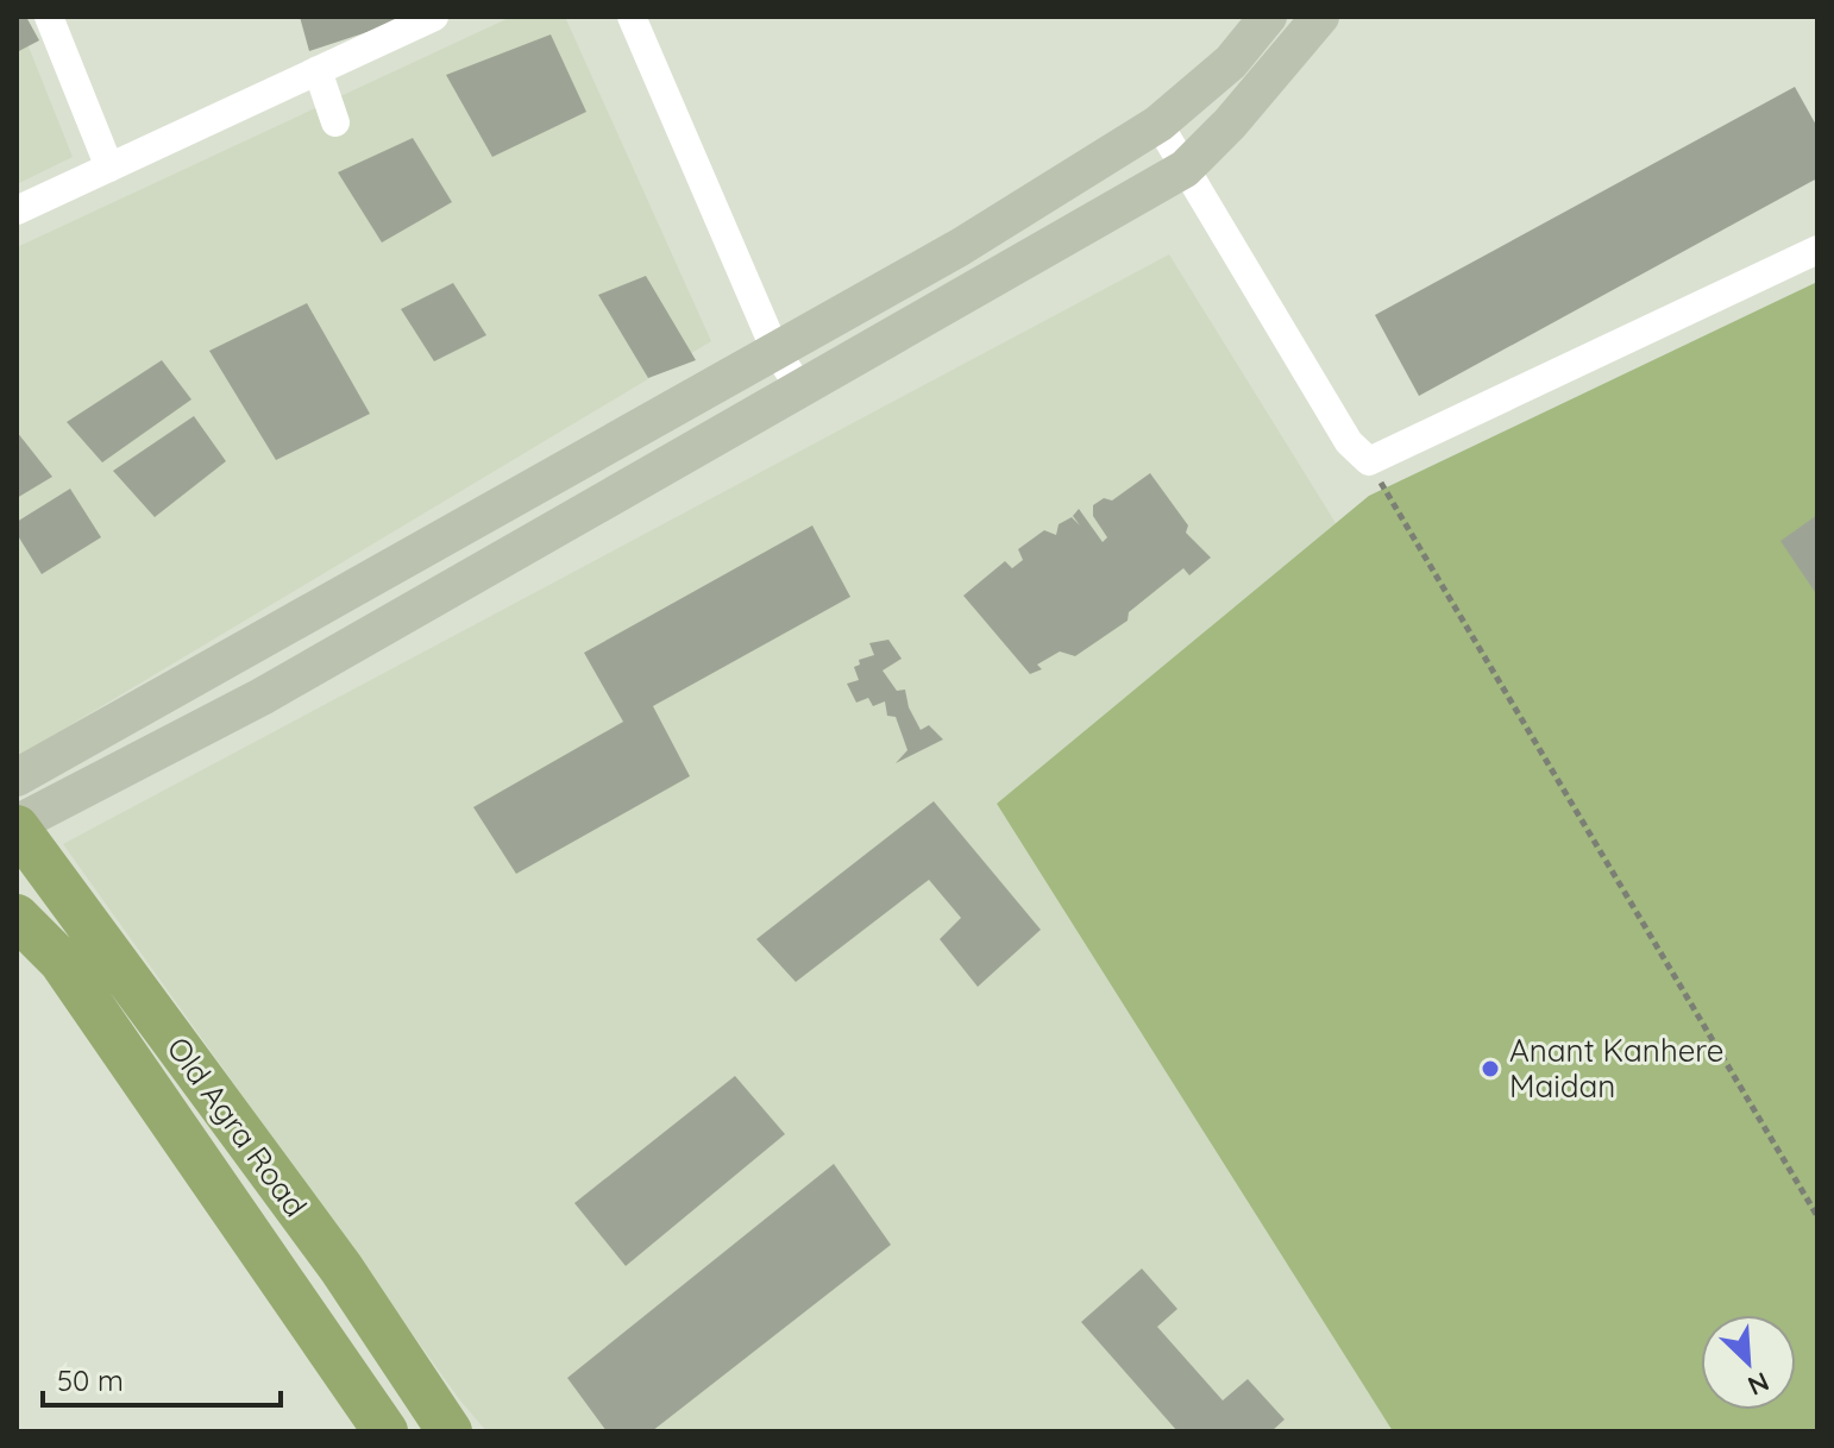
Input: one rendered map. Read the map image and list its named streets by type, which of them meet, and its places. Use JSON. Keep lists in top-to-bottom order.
{
  "streets": {
    "highway": ["Old Agra Road"]
  },
  "places": ["Anant Kanhere Maidan"],
  "scale_bar": "50 m",
  "north": "bottom right"
}
